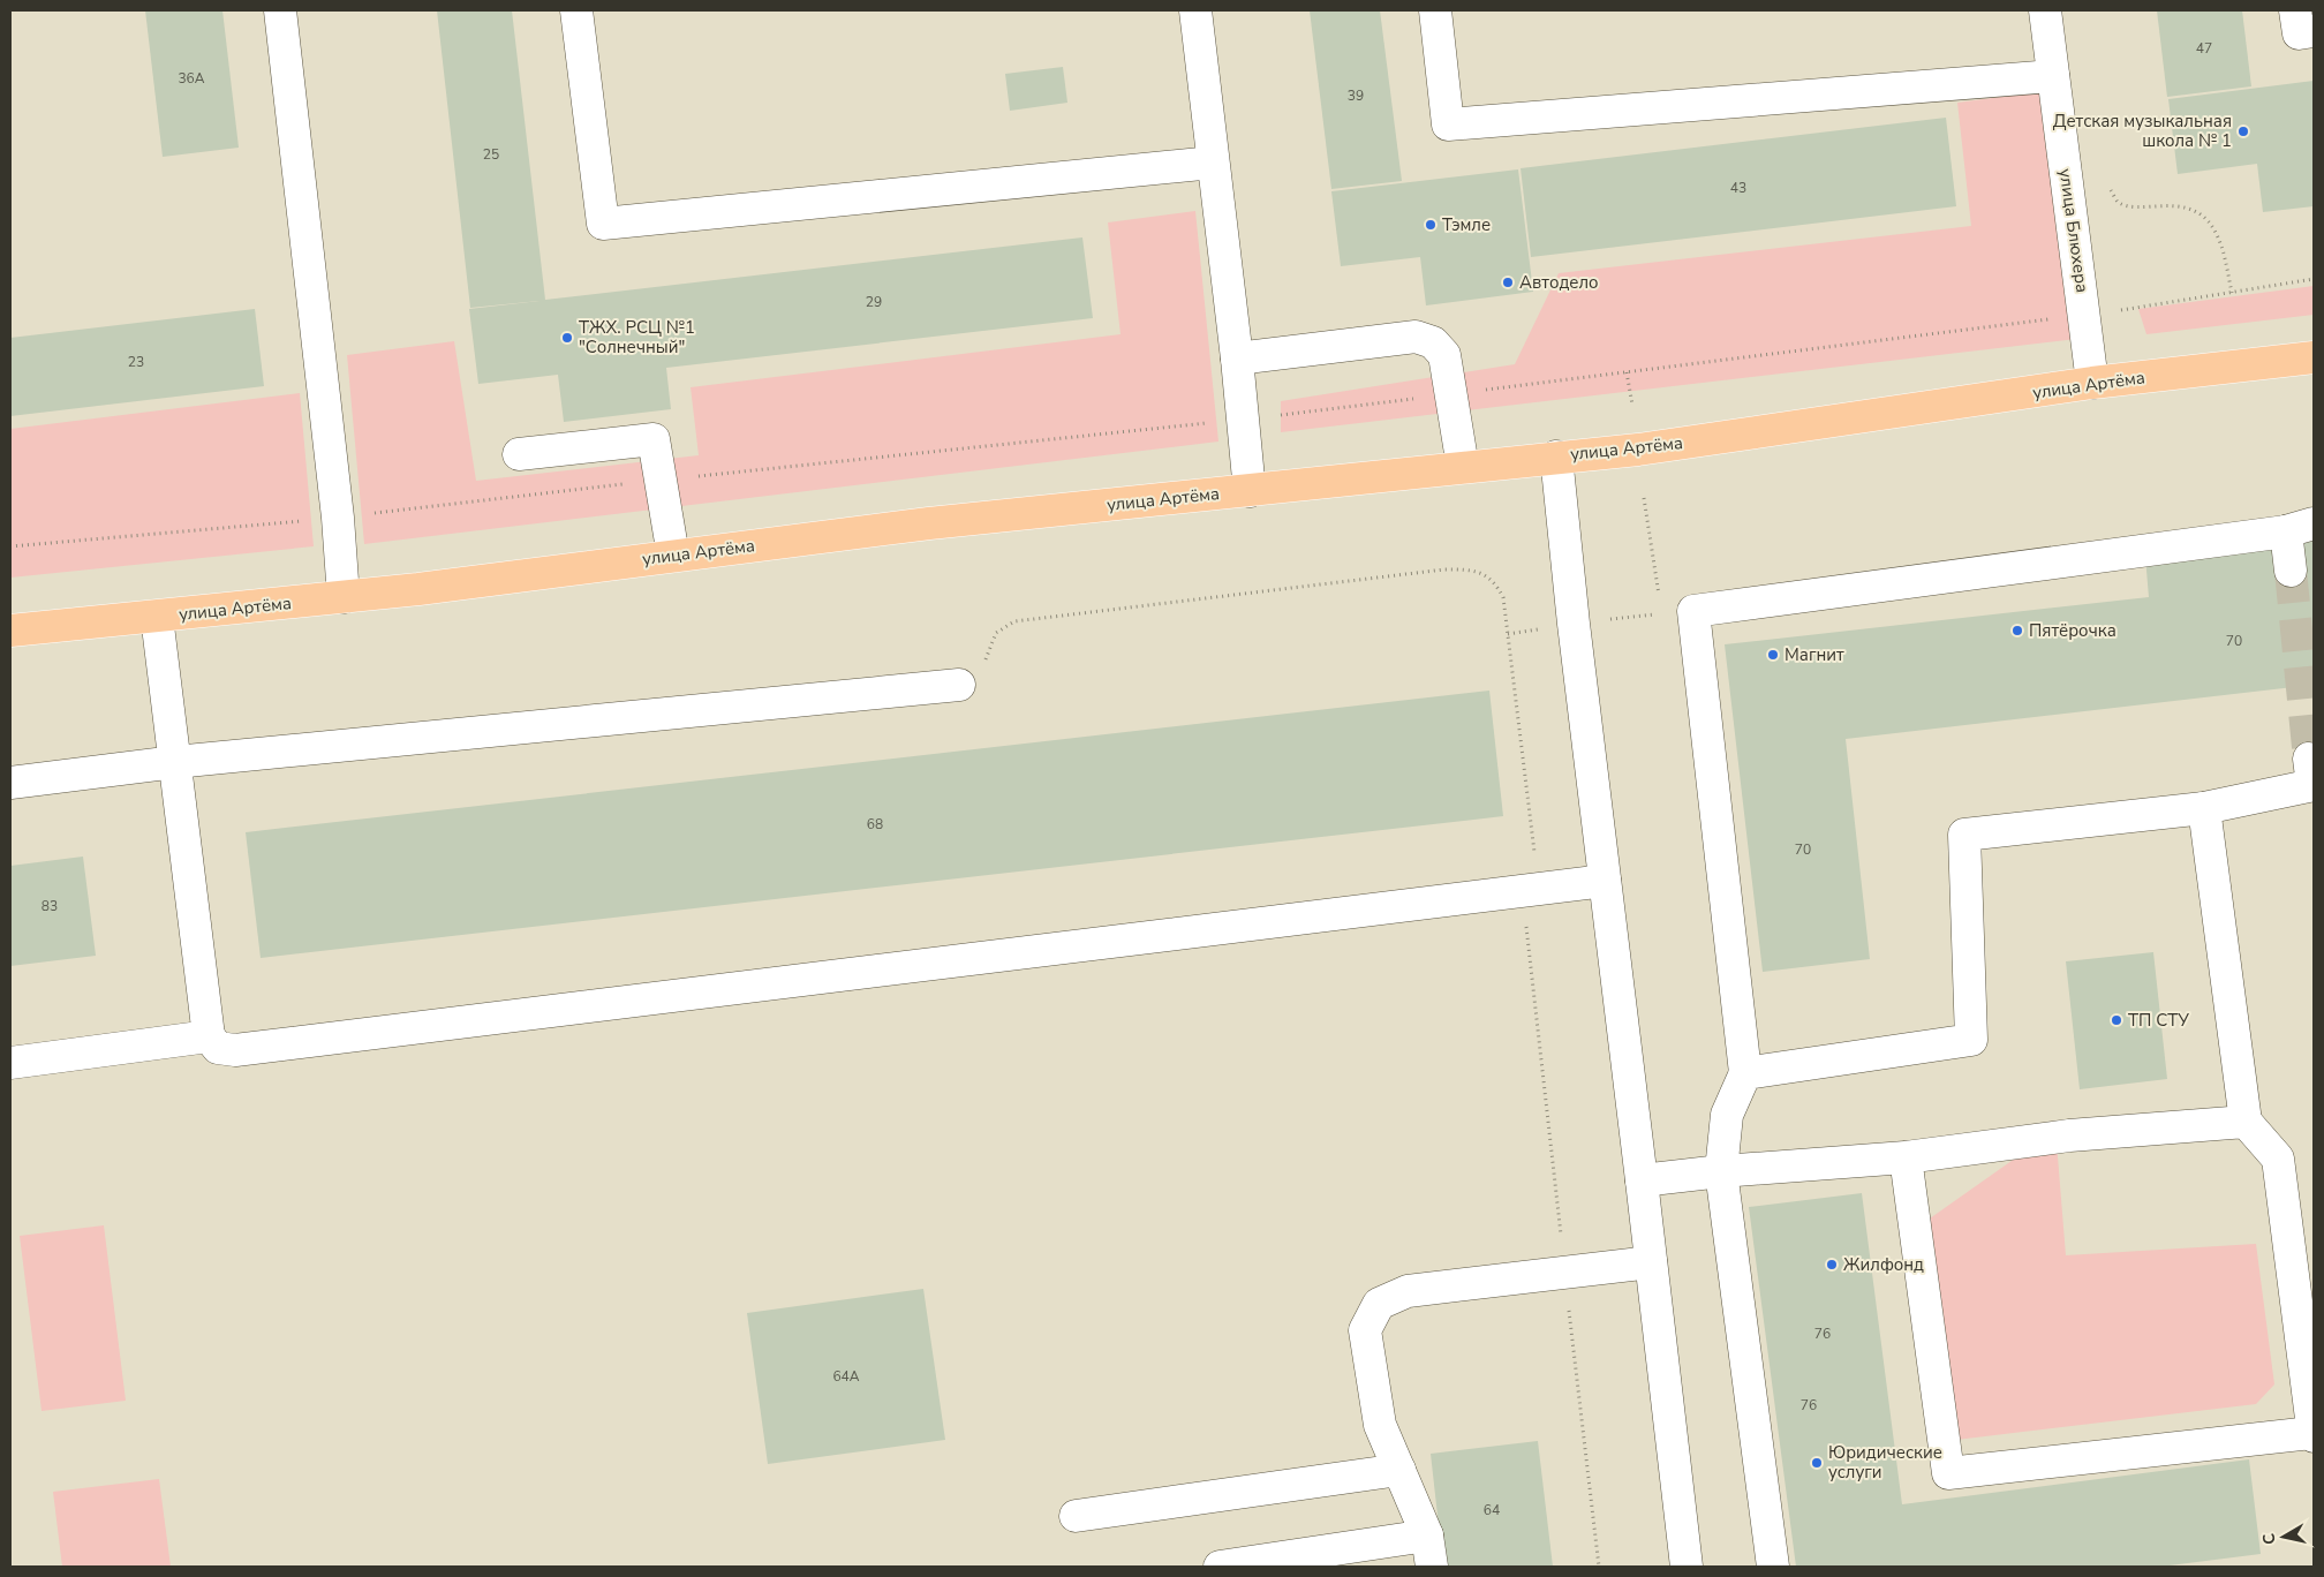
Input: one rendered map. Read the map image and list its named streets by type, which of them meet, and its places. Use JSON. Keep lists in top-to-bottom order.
{
  "streets": {
    "main road": ["улица Артёма"],
    "street": ["улица Блюхера"]
  },
  "crossings": [
    ["улица Блюхера", "улица Артёма"]
  ],
  "places": [
    "Детская музыкальная школа № 1",
    "Тэмле",
    "Автодело",
    "ТЖХ. РСЦ №1 \"Солнечный\"",
    "Пятёрочка",
    "Магнит",
    "ТП СТУ",
    "Жилфонд",
    "Юридические услуги"
  ],
  "house_numbers": [
    "47",
    "36А",
    "39",
    "25",
    "43",
    "29",
    "23",
    "70",
    "68",
    "70",
    "83",
    "76",
    "64А",
    "76",
    "64"
  ],
  "north": "left"
}
